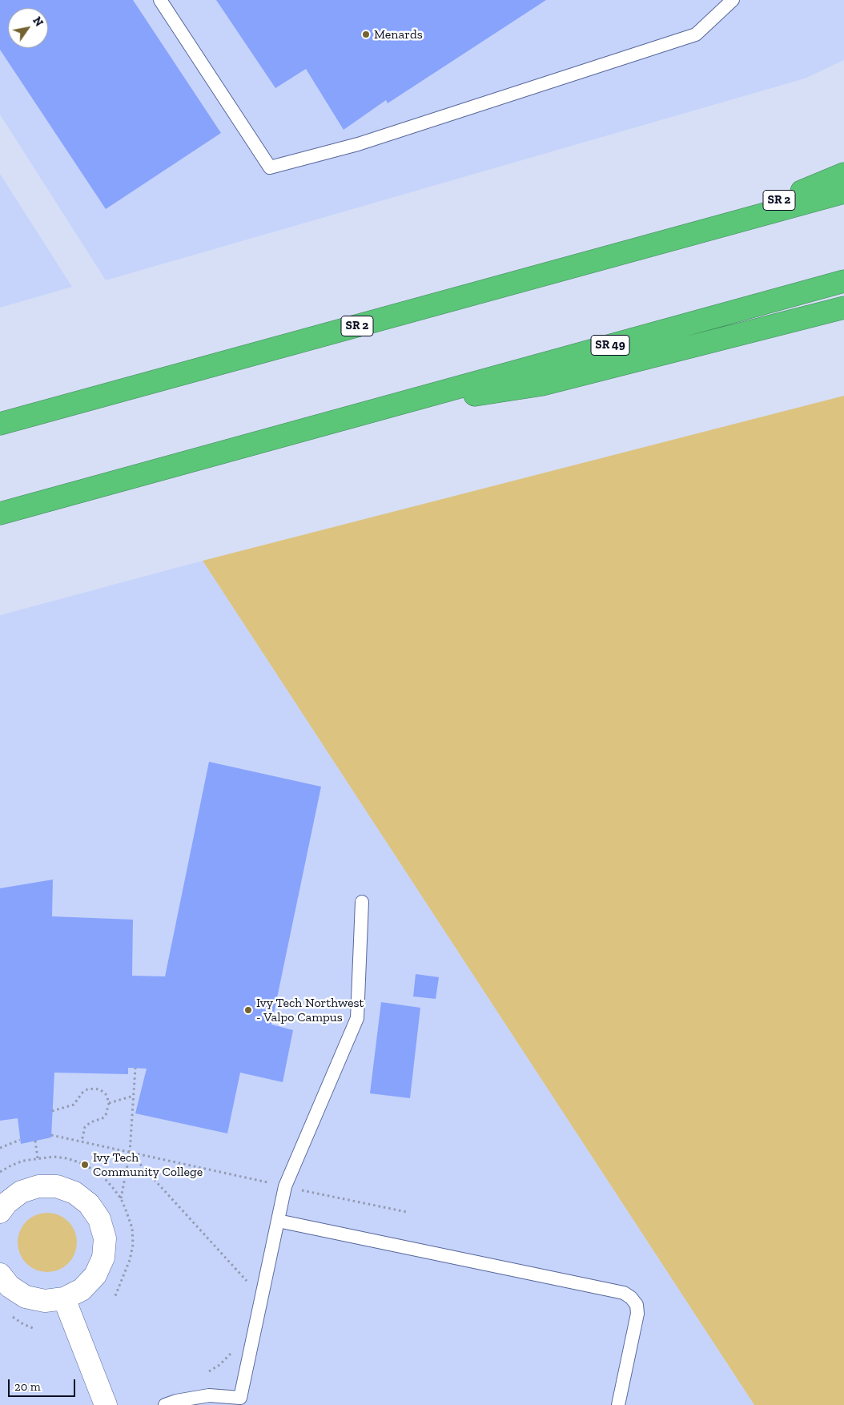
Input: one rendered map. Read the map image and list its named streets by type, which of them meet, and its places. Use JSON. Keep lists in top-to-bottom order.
{
  "streets": {
    "highway": ["SR 2", "SR 49"]
  },
  "places": ["Menards", "Ivy Tech Northwest - Valpo Campus", "Ivy Tech Community College"],
  "scale_bar": "20 m",
  "north": "top right"
}
